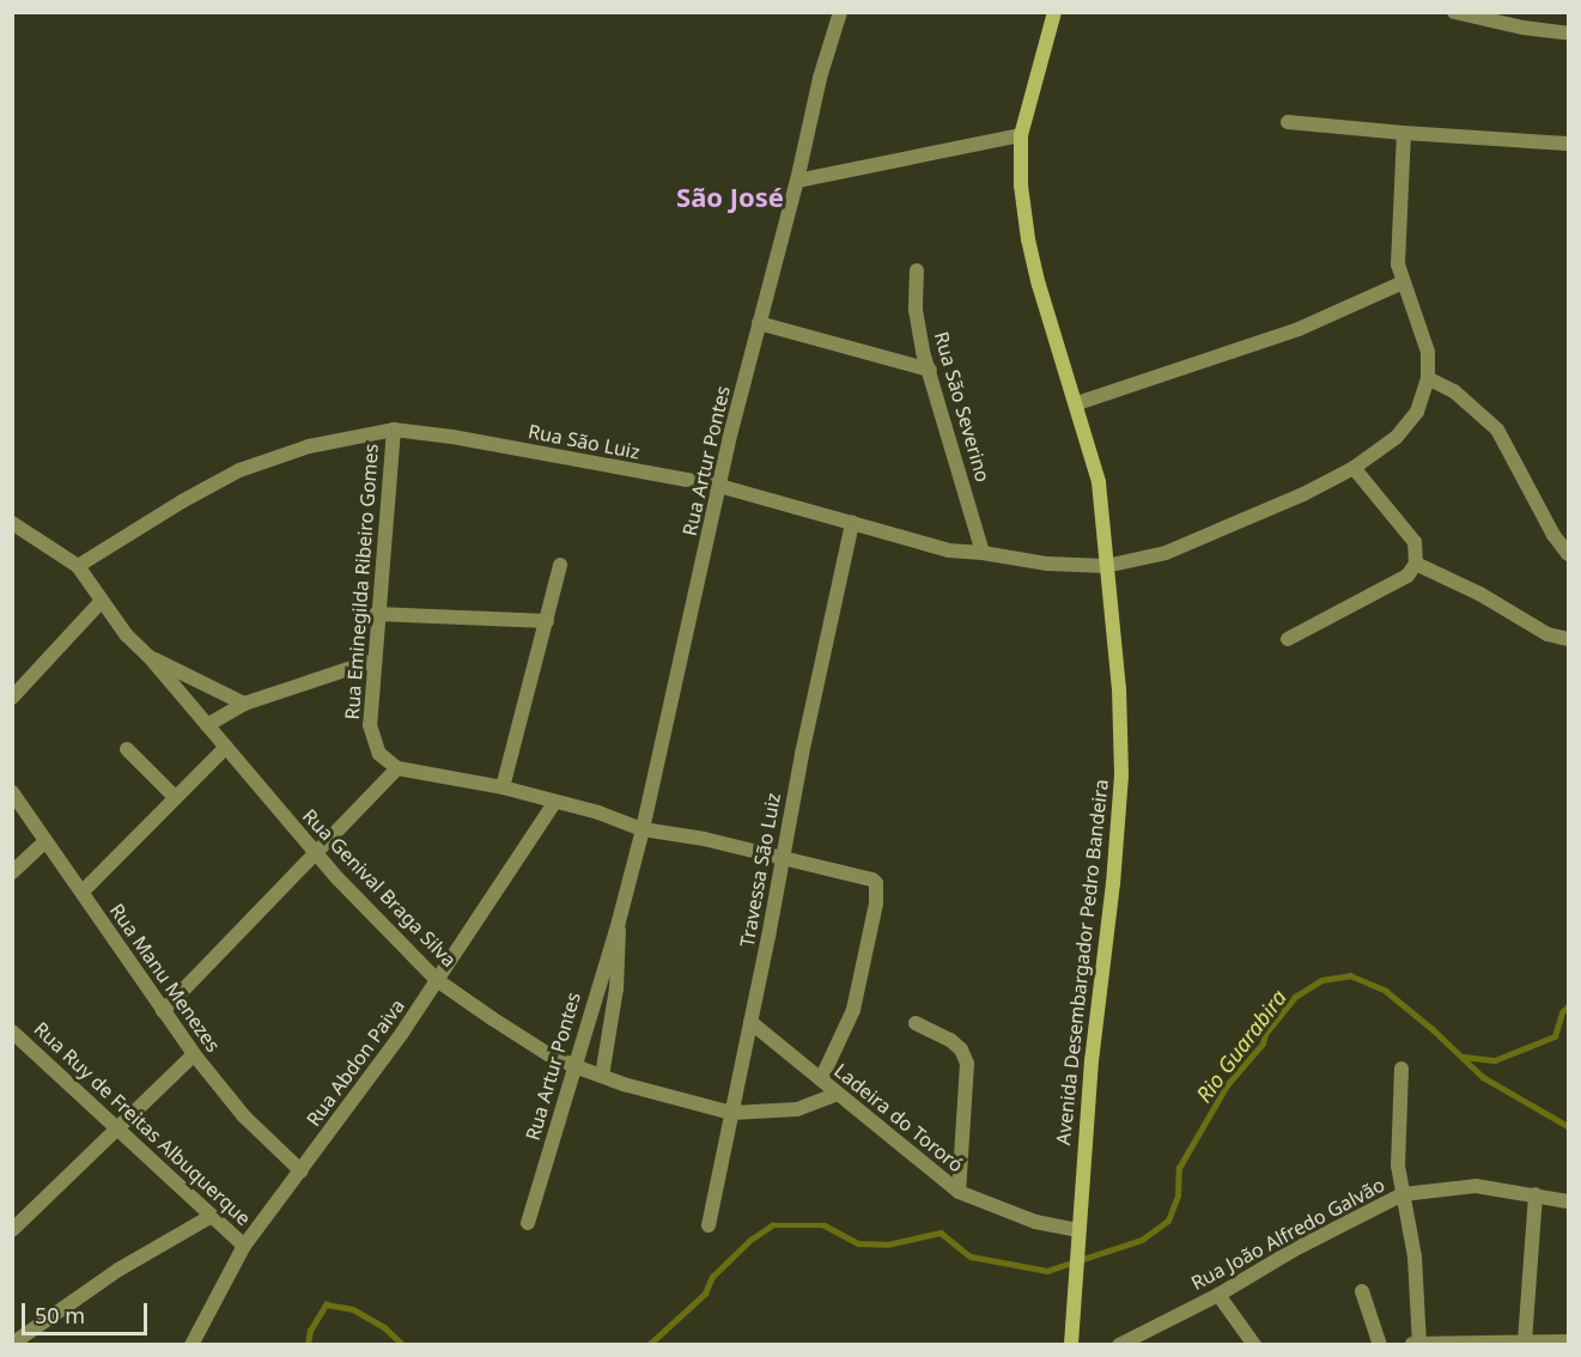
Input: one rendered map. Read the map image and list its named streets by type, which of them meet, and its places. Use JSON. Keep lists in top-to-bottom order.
{
  "streets": {
    "main road": ["Avenida Desembargador Pedro Bandeira"],
    "street": [
      "Rua São Severino",
      "Rua São Luiz",
      "Rua Artur Pontes",
      "Rua Eminegilda Ribeiro Gomes",
      "Travessa São Luiz",
      "Rua Genival Braga Silva",
      "Rua Manu Menezes",
      "Rua Abdon Paiva",
      "Ladeira do Tororó",
      "Rua Ruy de Freitas Albuquerque",
      "Rua João Alfredo Galvão"
    ]
  },
  "crossings": [
    ["Rua São Severino", "Rua São Luiz"],
    ["Rua São Luiz", "Rua Artur Pontes"],
    ["Rua São Luiz", "Rua Eminegilda Ribeiro Gomes"],
    ["Rua São Luiz", "Travessa São Luiz"],
    ["Rua São Luiz", "Rua Genival Braga Silva"],
    ["Rua São Luiz", "Avenida Desembargador Pedro Bandeira"],
    ["Rua Artur Pontes", "Rua Genival Braga Silva"],
    ["Travessa São Luiz", "Rua Genival Braga Silva"],
    ["Travessa São Luiz", "Ladeira do Tororó"],
    ["Rua Genival Braga Silva", "Rua Abdon Paiva"],
    ["Rua Genival Braga Silva", "Ladeira do Tororó"],
    ["Avenida Desembargador Pedro Bandeira", "Ladeira do Tororó"],
    ["Rua Manu Menezes", "Rua Abdon Paiva"],
    ["Rua Abdon Paiva", "Rua Ruy de Freitas Albuquerque"]
  ],
  "districts": ["São José"],
  "water": ["Rio Guarabira"],
  "scale_bar": "50 m"
}
